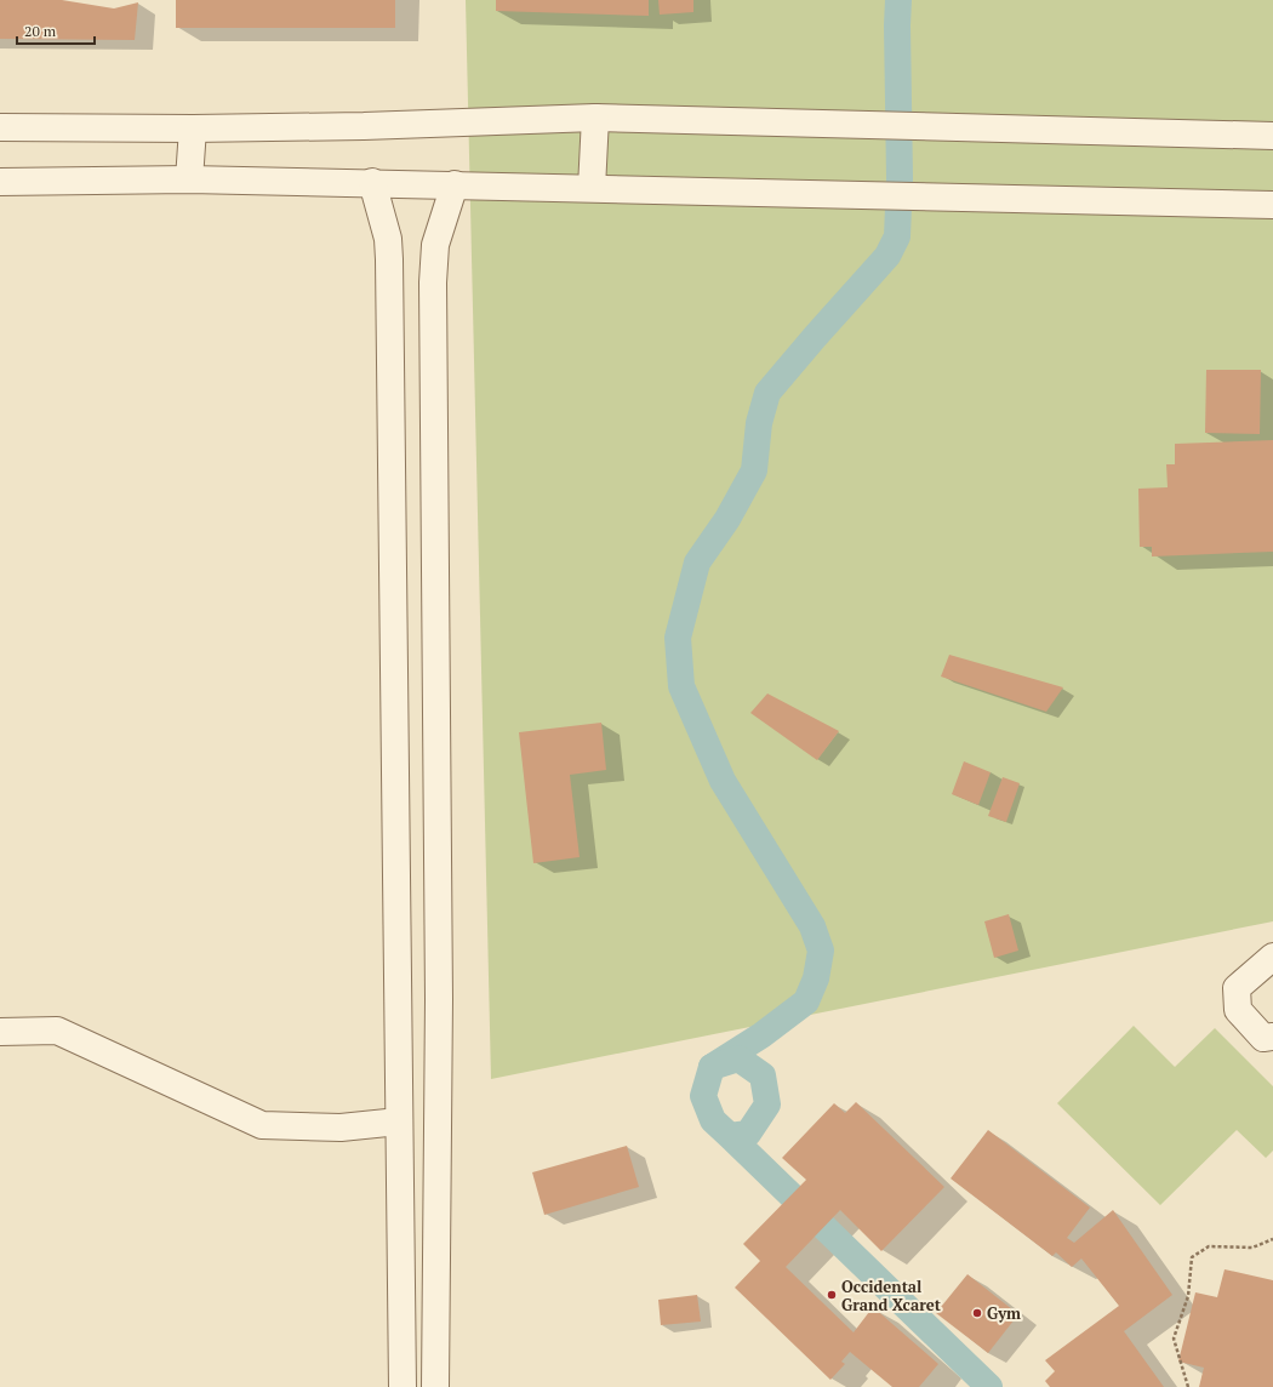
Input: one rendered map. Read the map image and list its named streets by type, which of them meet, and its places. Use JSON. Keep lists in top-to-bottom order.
{
  "places": ["Occidental Grand Xcaret", "Gym"],
  "scale_bar": "20 m"
}
